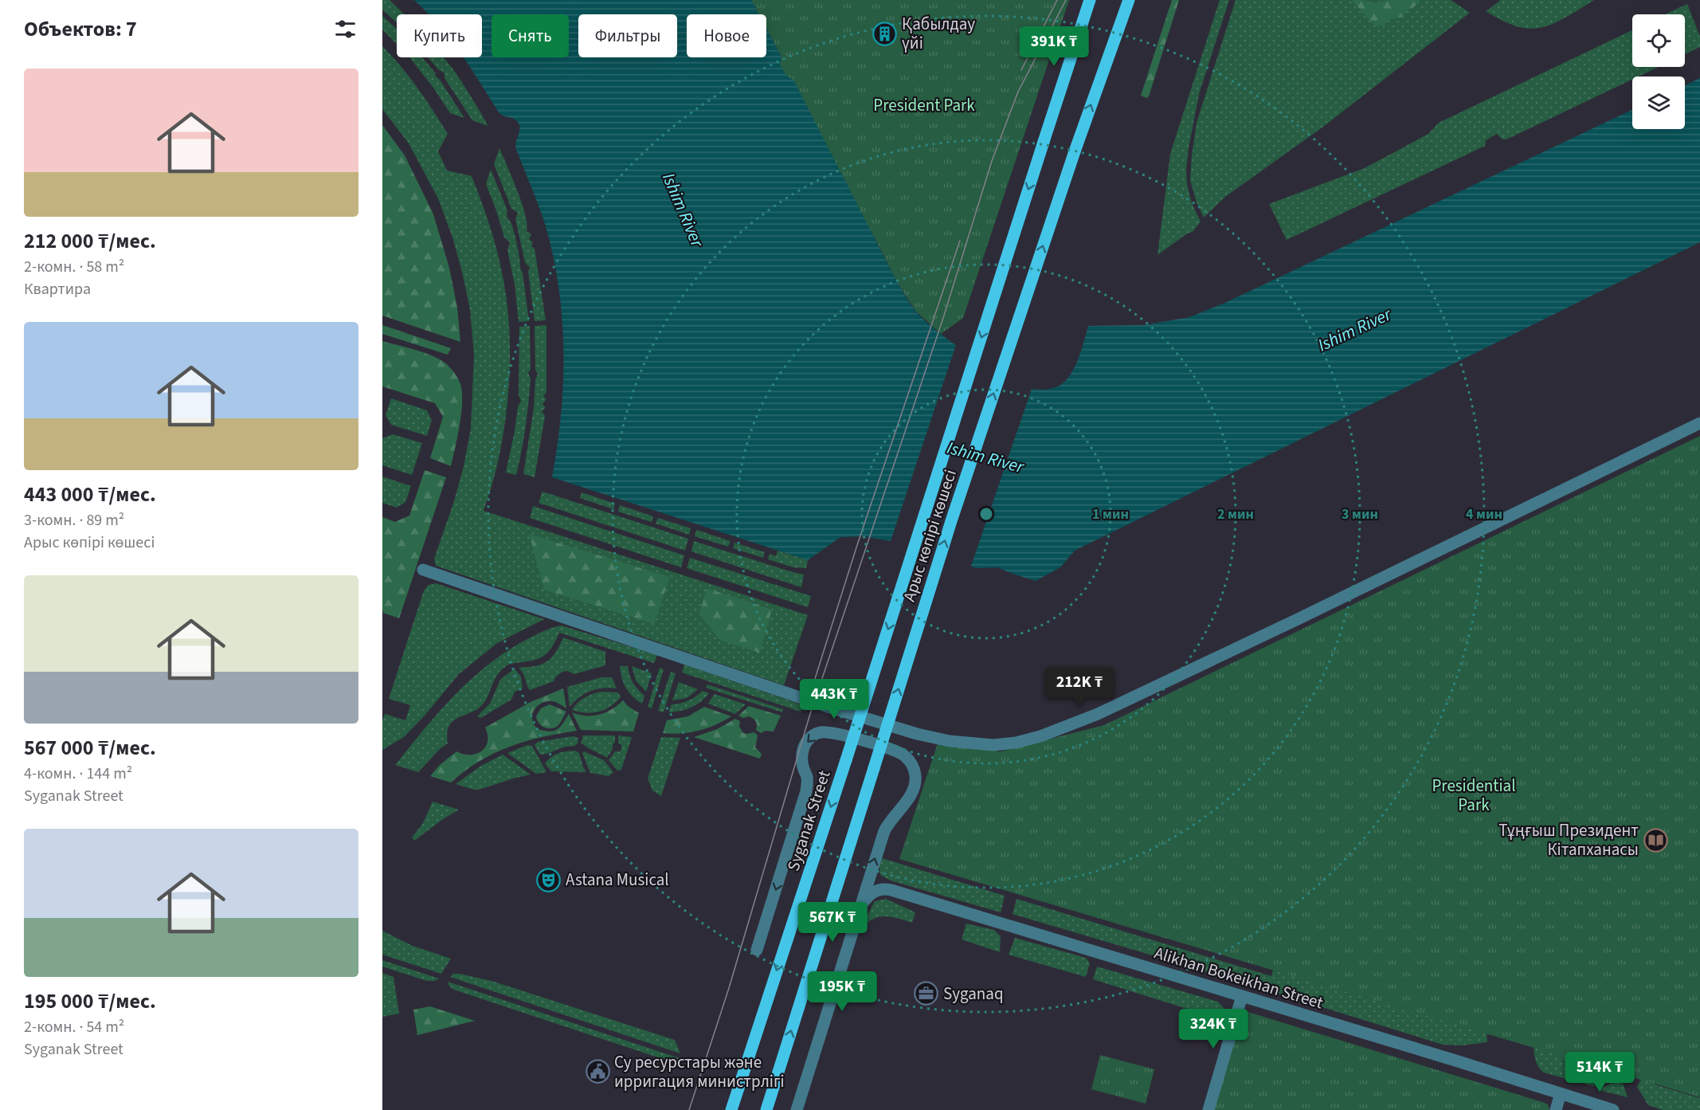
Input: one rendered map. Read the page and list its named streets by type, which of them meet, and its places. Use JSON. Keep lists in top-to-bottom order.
{
  "streets": {
    "main road": ["Арыс көпірі көшесі", "Syganak Street"],
    "street": ["Alikhan Bokeikhan Street"]
  },
  "crossings": [
    ["Арыс көпірі көшесі", "Syganak Street"]
  ],
  "one_way": ["Syganak Street"],
  "water": ["Ishim River"],
  "parks": ["President Park", "Presidential Park"],
  "places": {
    "building": ["Қабылдау үйі"],
    "library": ["Тұңғыш Президент Кітапханасы"],
    "theatre": ["Astana Musical"],
    "office": ["Syganaq"],
    "public building": ["Су ресурстары және ирригация министрлігі"]
  },
  "page": {
    "heading": "Объектов: 7",
    "chip": [
      "Купить",
      "Снять",
      "Фильтры",
      "Новое"
    ],
    "price": [
      "391K ₸",
      "212K ₸",
      "443K ₸",
      "567K ₸",
      "195K ₸",
      "324K ₸",
      "514K ₸"
    ],
    "list": [
      {
        "name": "212 000 ₸/мес.",
        "note": "2-комн. · 58 m² · Квартира"
      },
      {
        "name": "443 000 ₸/мес.",
        "note": "3-комн. · 89 m² · Арыс көпірі көшесі"
      },
      {
        "name": "567 000 ₸/мес.",
        "note": "4-комн. · 144 m² · Syganak Street"
      },
      {
        "name": "195 000 ₸/мес.",
        "note": "2-комн. · 54 m² · Syganak Street"
      }
    ]
  },
  "rings": [
    "1 мин",
    "2 мин",
    "3 мин",
    "4 мин"
  ]
}
